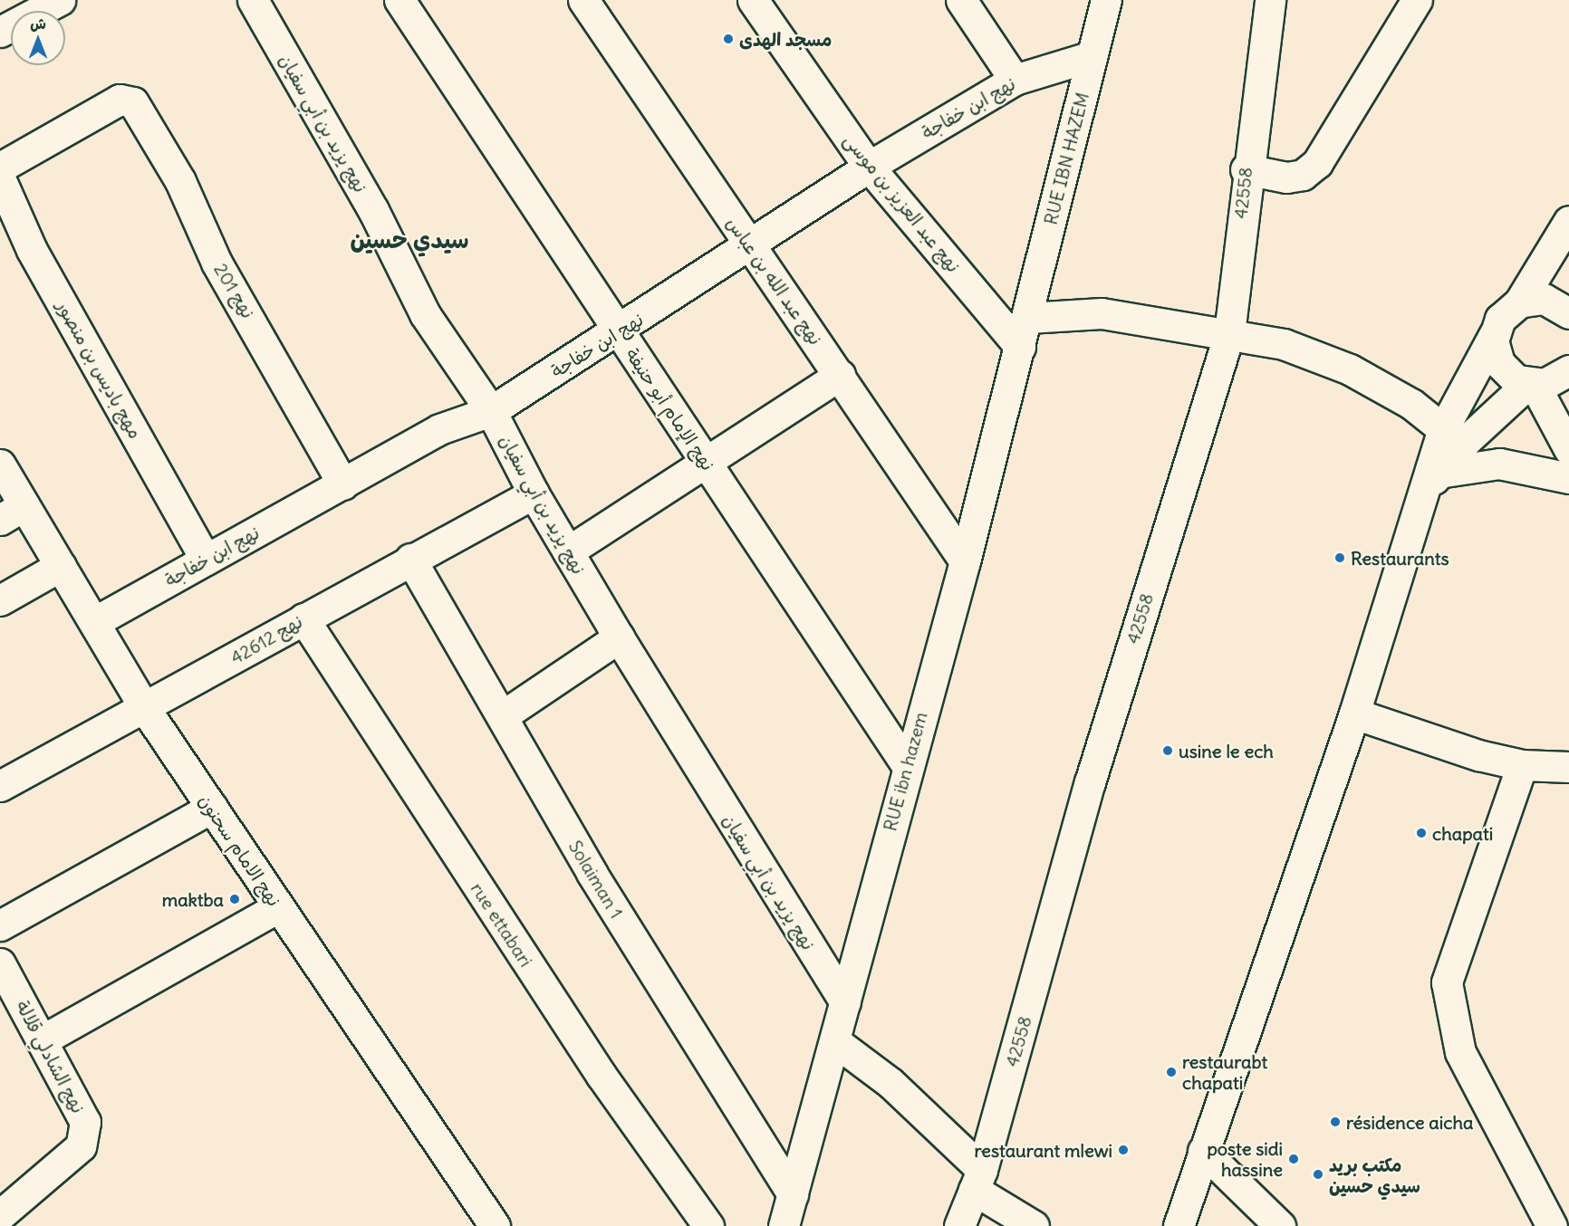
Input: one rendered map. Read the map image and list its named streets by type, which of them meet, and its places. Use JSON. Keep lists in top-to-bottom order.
{
  "streets": {
    "street": [
      "نهج ابن خفاجة",
      "نهج يزيد بن أبي سفيان",
      "RUE IBN HAZEM",
      "42558",
      "نهج عبد العزيز بن موسى",
      "نهج عبد الله بن عباس",
      "نهج 201",
      "مهج باديس بن منصور",
      "نهج الإمام أبو حنيفة",
      "نهج 42612",
      "RUE ibn hazem",
      "نهج الامام سحنون",
      "Solaiman 1",
      "rue ettabari",
      "نهج الشادلي قلالة"
    ]
  },
  "crossings": [
    ["نهج ابن خفاجة", "نهج يزيد بن أبي سفيان"],
    ["نهج ابن خفاجة", "RUE IBN HAZEM"],
    ["نهج ابن خفاجة", "نهج عبد العزيز بن موسى"],
    ["نهج ابن خفاجة", "نهج عبد الله بن عباس"],
    ["نهج ابن خفاجة", "نهج 201"],
    ["نهج ابن خفاجة", "مهج باديس بن منصور"],
    ["نهج ابن خفاجة", "نهج الإمام أبو حنيفة"],
    ["نهج ابن خفاجة", "نهج الامام سحنون"],
    ["نهج يزيد بن أبي سفيان", "نهج 42612"],
    ["نهج يزيد بن أبي سفيان", "RUE ibn hazem"],
    ["RUE IBN HAZEM", "RUE ibn hazem"],
    ["نهج عبد العزيز بن موسى", "RUE ibn hazem"],
    ["نهج عبد الله بن عباس", "RUE ibn hazem"],
    ["نهج الإمام أبو حنيفة", "RUE ibn hazem"],
    ["نهج 42612", "نهج الامام سحنون"],
    ["نهج 42612", "Solaiman 1"],
    ["نهج 42612", "rue ettabari"],
    ["RUE ibn hazem", "Solaiman 1"]
  ],
  "districts": ["سيدي حسين"],
  "places": [
    "مسجد الهدى",
    "Restaurants",
    "usine le ech",
    "chapati",
    "maktba",
    "restaurabt chapati",
    "résidence aicha",
    "restaurant mlewi",
    "poste sidi hassine",
    "مكتب بريد سيدي حسين"
  ],
  "north": "top"
}
